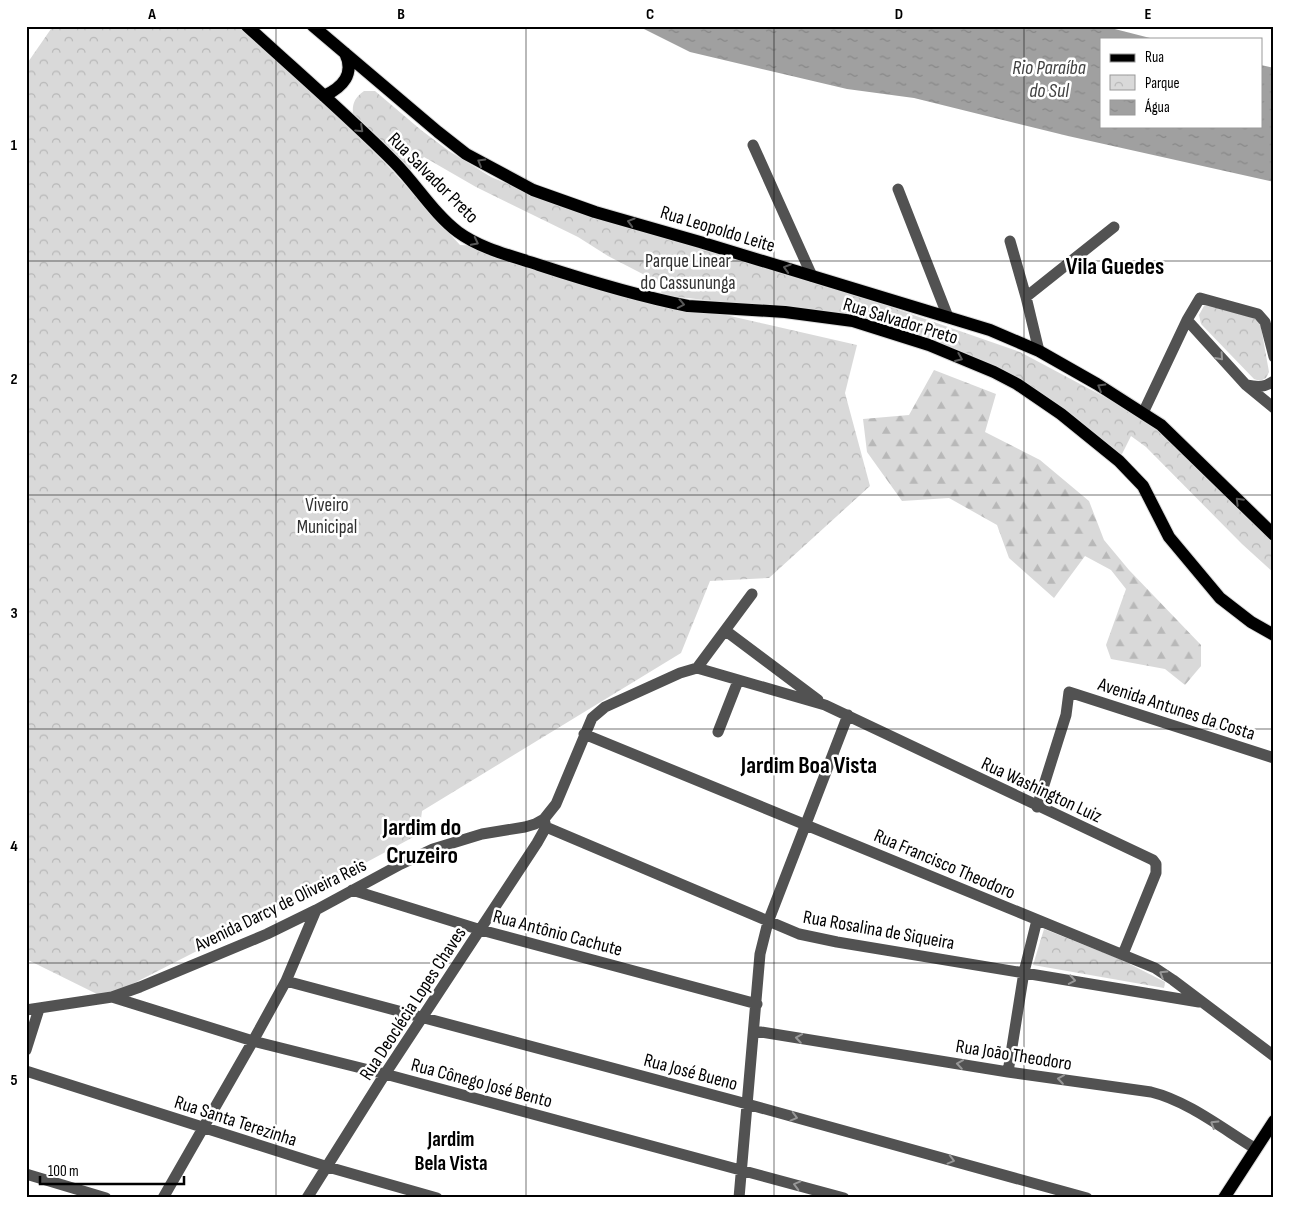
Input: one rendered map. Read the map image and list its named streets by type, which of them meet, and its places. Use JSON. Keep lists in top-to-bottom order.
{
  "streets": {
    "main road": ["Rua Salvador Preto", "Rua Leopoldo Leite"],
    "street": [
      "Avenida Antunes da Costa",
      "Rua Washington Luiz",
      "Rua Francisco Theodoro",
      "Avenida Darcy de Oliveira Reis",
      "Rua Rosalina de Siqueira",
      "Rua Antônio Cachute",
      "Rua Deoclécia Lopes Chaves",
      "Rua João Theodoro",
      "Rua José Bueno",
      "Rua Cônego José Bento",
      "Rua Santa Terezinha"
    ]
  },
  "crossings": [
    ["Avenida Antunes da Costa", "Rua Washington Luiz"],
    ["Rua Washington Luiz", "Rua Francisco Theodoro"],
    ["Rua Washington Luiz", "Rua Deoclécia Lopes Chaves"],
    ["Rua Francisco Theodoro", "Rua Rosalina de Siqueira"],
    ["Rua Francisco Theodoro", "Rua Deoclécia Lopes Chaves"],
    ["Avenida Darcy de Oliveira Reis", "Rua Rosalina de Siqueira"],
    ["Avenida Darcy de Oliveira Reis", "Rua Antônio Cachute"],
    ["Avenida Darcy de Oliveira Reis", "Rua Deoclécia Lopes Chaves"],
    ["Avenida Darcy de Oliveira Reis", "Rua Cônego José Bento"],
    ["Rua Rosalina de Siqueira", "Rua Deoclécia Lopes Chaves"],
    ["Rua Antônio Cachute", "Rua Deoclécia Lopes Chaves"],
    ["Rua Deoclécia Lopes Chaves", "Rua José Bueno"],
    ["Rua Deoclécia Lopes Chaves", "Rua Cônego José Bento"],
    ["Rua Deoclécia Lopes Chaves", "Rua Santa Terezinha"]
  ],
  "one_way": [
    "Rua Salvador Preto",
    "Rua Leopoldo Leite",
    "Rua João Theodoro",
    "Rua José Bueno"
  ],
  "districts": [
    "Vila Guedes",
    "Jardim Boa Vista",
    "Jardim do Cruzeiro",
    "Jardim Bela Vista"
  ],
  "water": ["Rio Paraíba do Sul"],
  "parks": ["Parque Linear do Cassununga", "Viveiro Municipal"],
  "legend": ["Rua", "Parque", "Água"],
  "scale_bar": "100 m",
  "grid": {
    "columns": [
      "A",
      "B",
      "C",
      "D",
      "E"
    ],
    "rows": [
      "1",
      "2",
      "3",
      "4",
      "5"
    ]
  }
}
